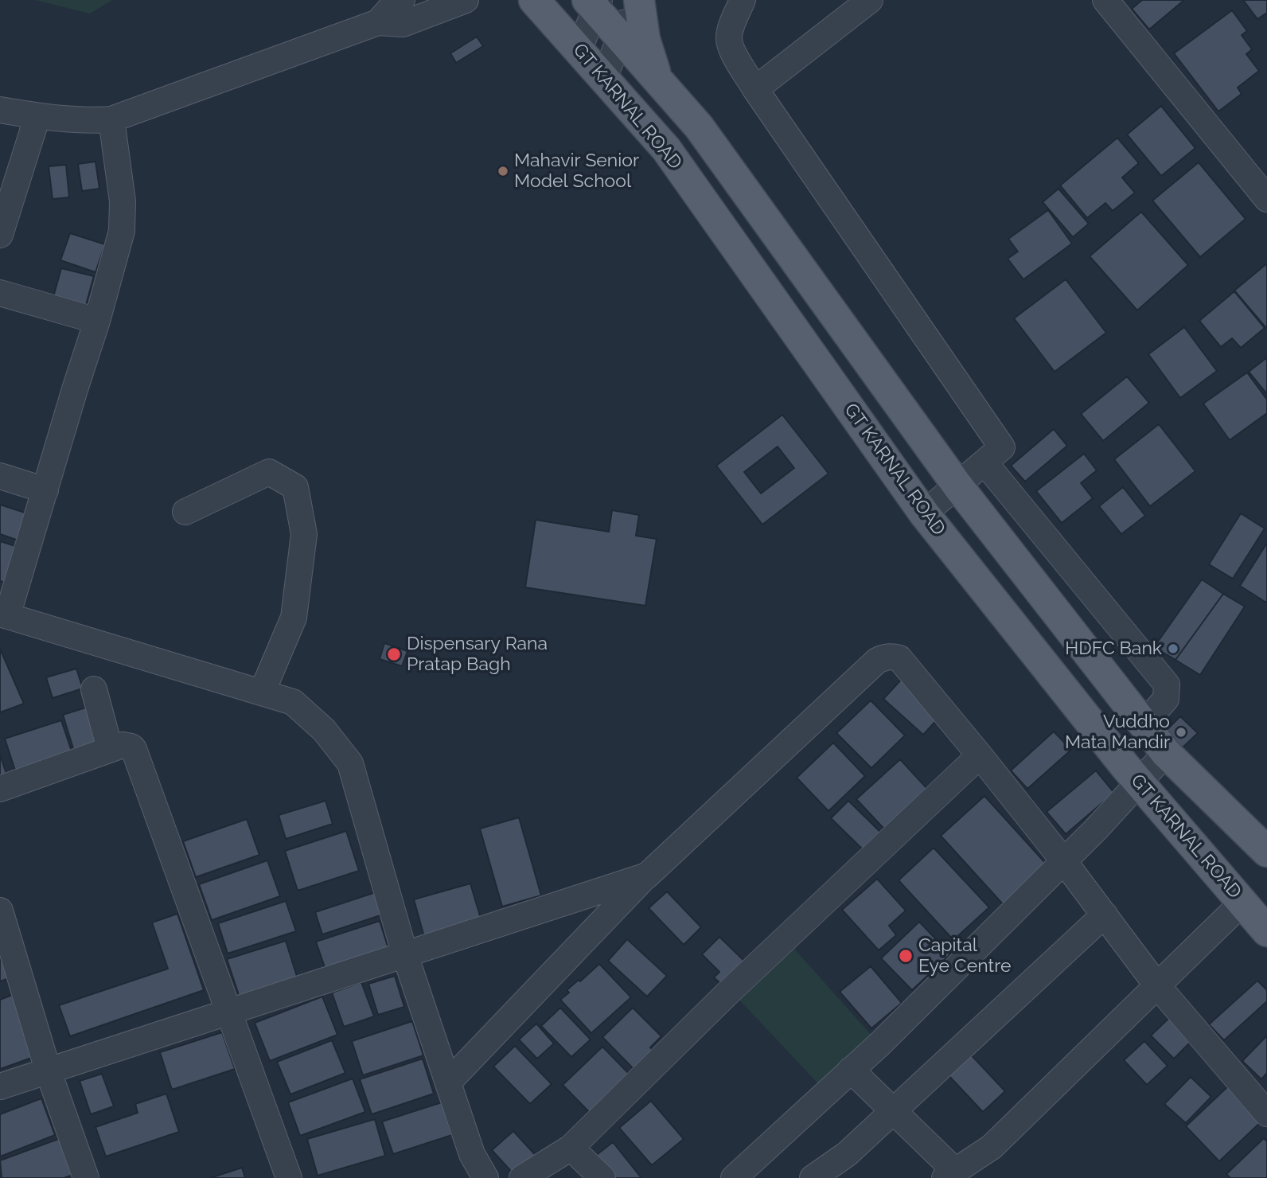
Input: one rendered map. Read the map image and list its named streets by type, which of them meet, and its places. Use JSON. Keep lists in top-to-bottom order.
{
  "streets": {
    "main road": ["GT KARNAL ROAD"]
  },
  "places": [
    "Mahavir Senior Model School",
    "HDFC Bank",
    "Dispensary Rana Pratap Bagh",
    "Vuddho Mata Mandir",
    "Capital Eye Centre"
  ]
}
